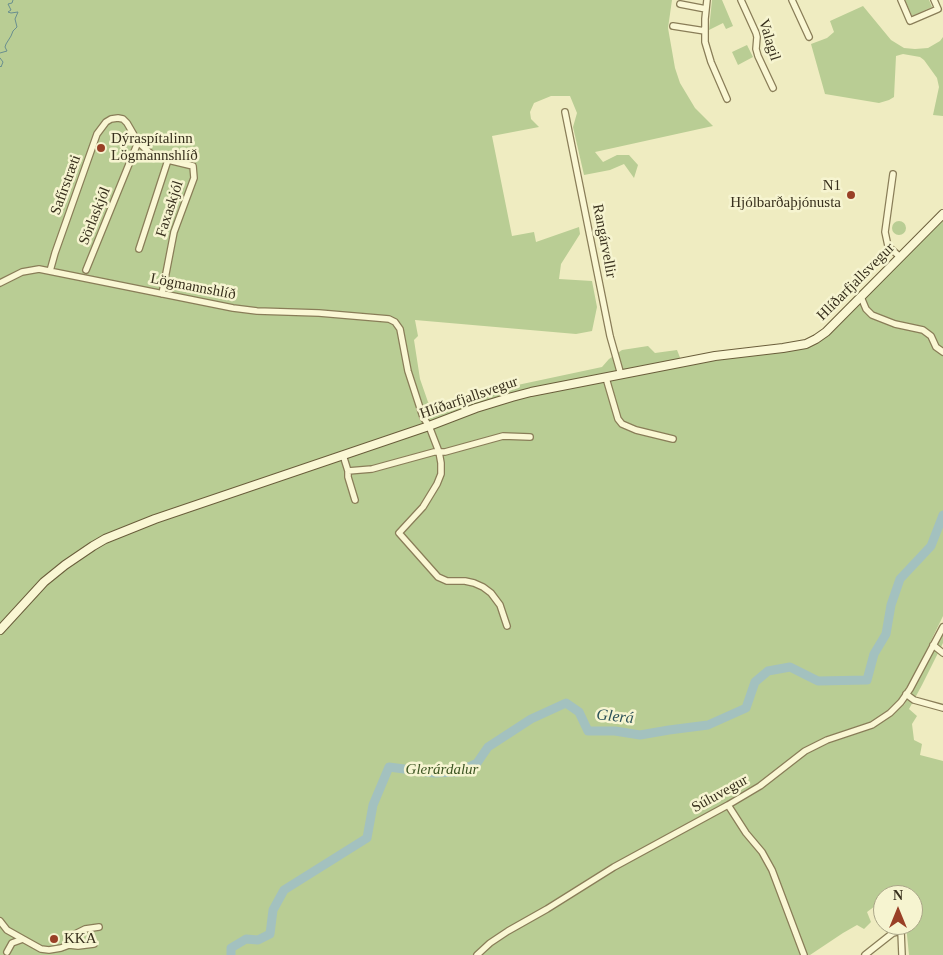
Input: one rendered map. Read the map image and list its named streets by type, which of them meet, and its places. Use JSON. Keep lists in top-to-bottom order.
{
  "streets": {
    "main road": ["Hlíðarfjallsvegur"],
    "street": [
      "Valagil",
      "Safírstræti",
      "Faxaskjól",
      "Sörlaskjól",
      "Rangárvellir",
      "Lögmannshlíð",
      "Súluvegur"
    ]
  },
  "crossings": [
    ["Safírstræti", "Faxaskjól"],
    ["Safírstræti", "Lögmannshlíð"],
    ["Faxaskjól", "Sörlaskjól"],
    ["Faxaskjól", "Lögmannshlíð"],
    ["Rangárvellir", "Hlíðarfjallsvegur"],
    ["Hlíðarfjallsvegur", "Lögmannshlíð"]
  ],
  "water": ["Glerá"],
  "parks": ["Glerárdalur"],
  "places": ["Dýraspítalinn Lögmannshlíð", "N1 Hjólbarðaþjónusta", "KKA"],
  "north": "top"
}
